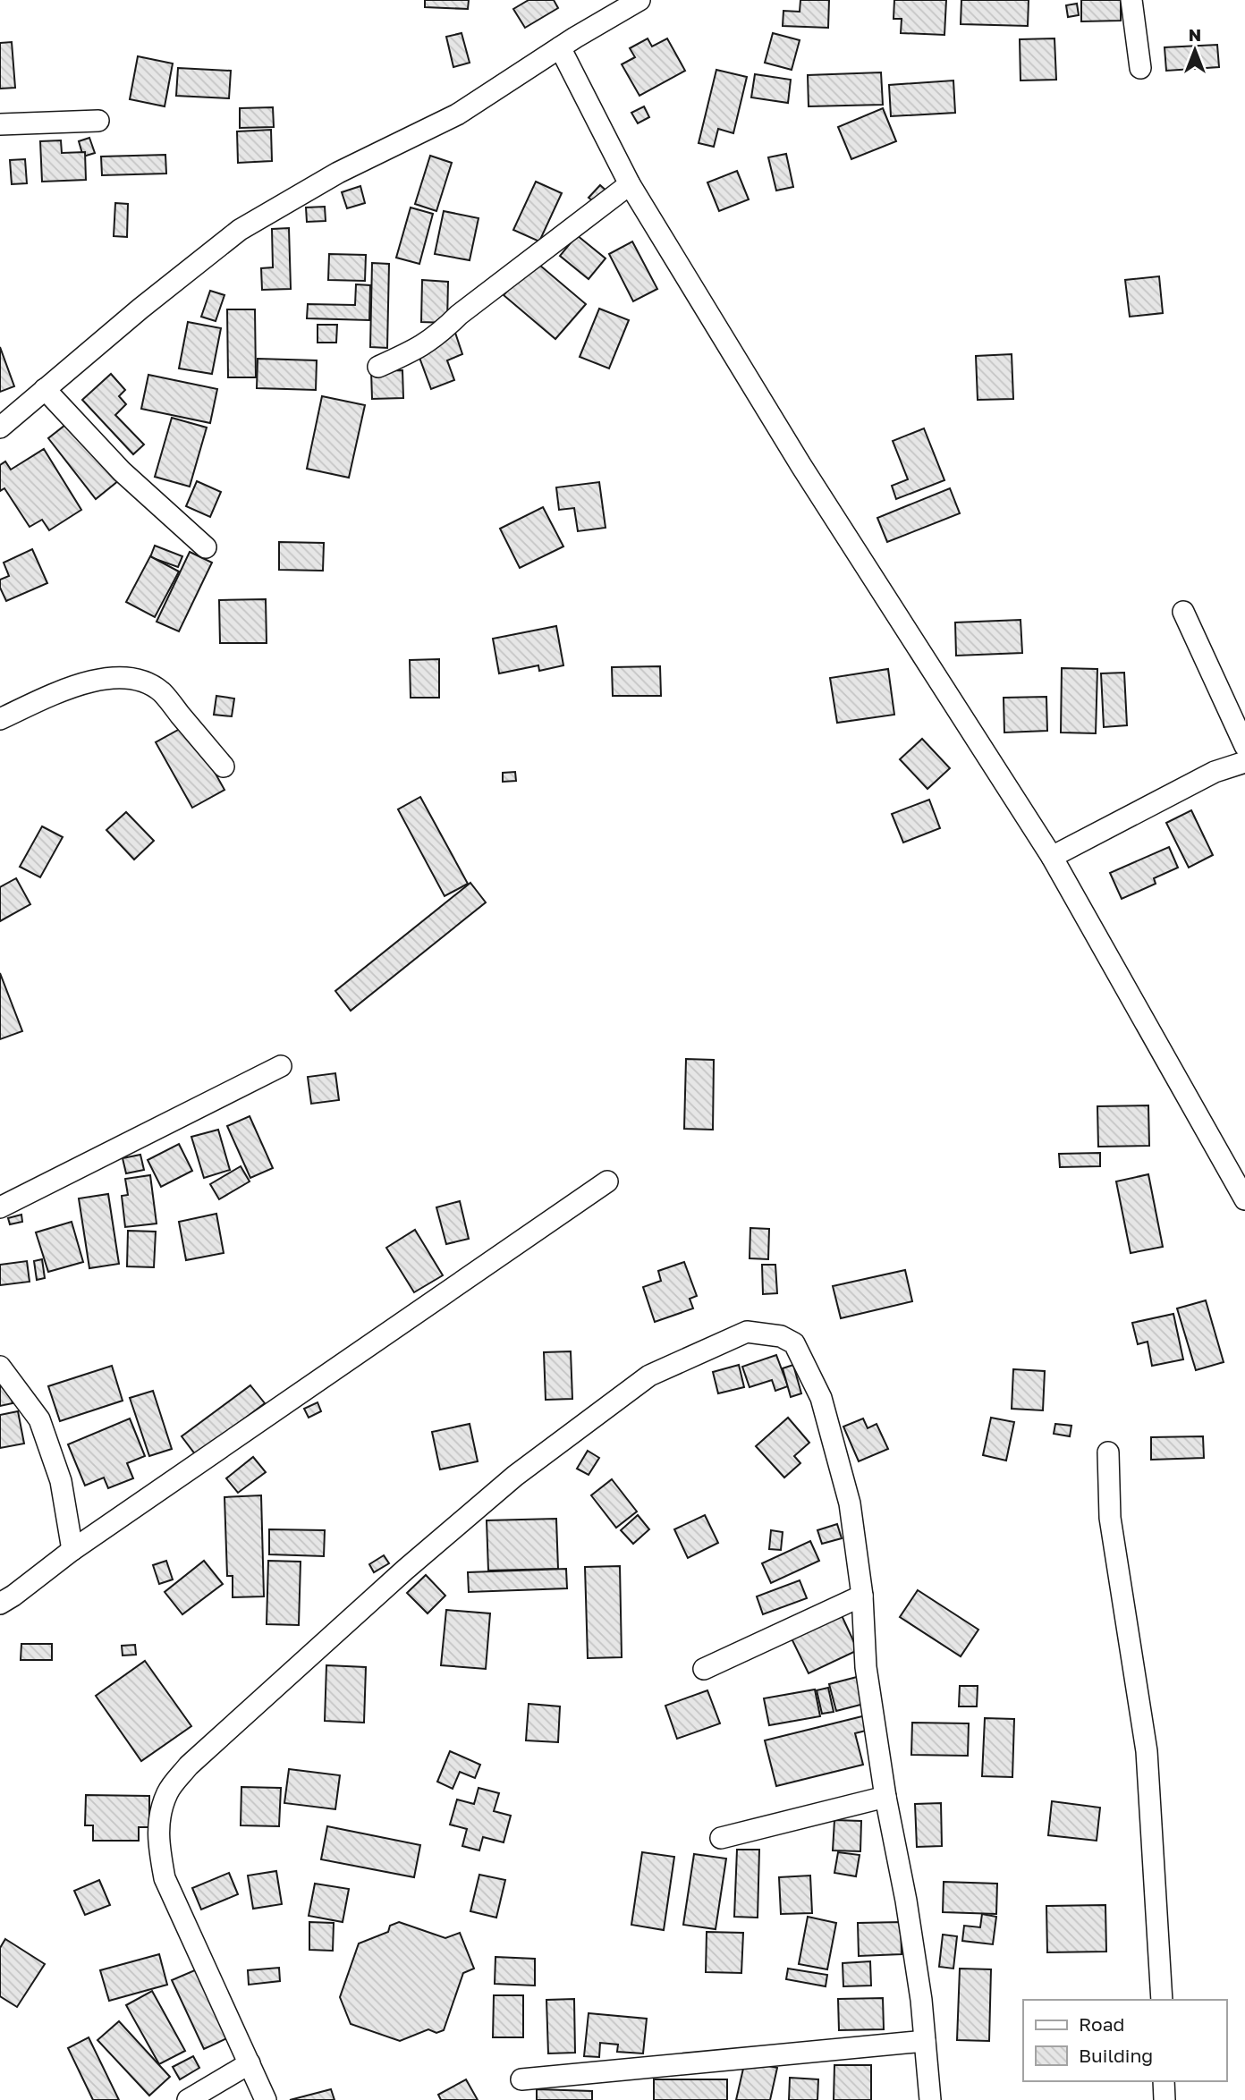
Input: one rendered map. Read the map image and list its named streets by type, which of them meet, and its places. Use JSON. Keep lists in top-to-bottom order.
{
  "legend": ["Road", "Building"],
  "north": "top"
}
